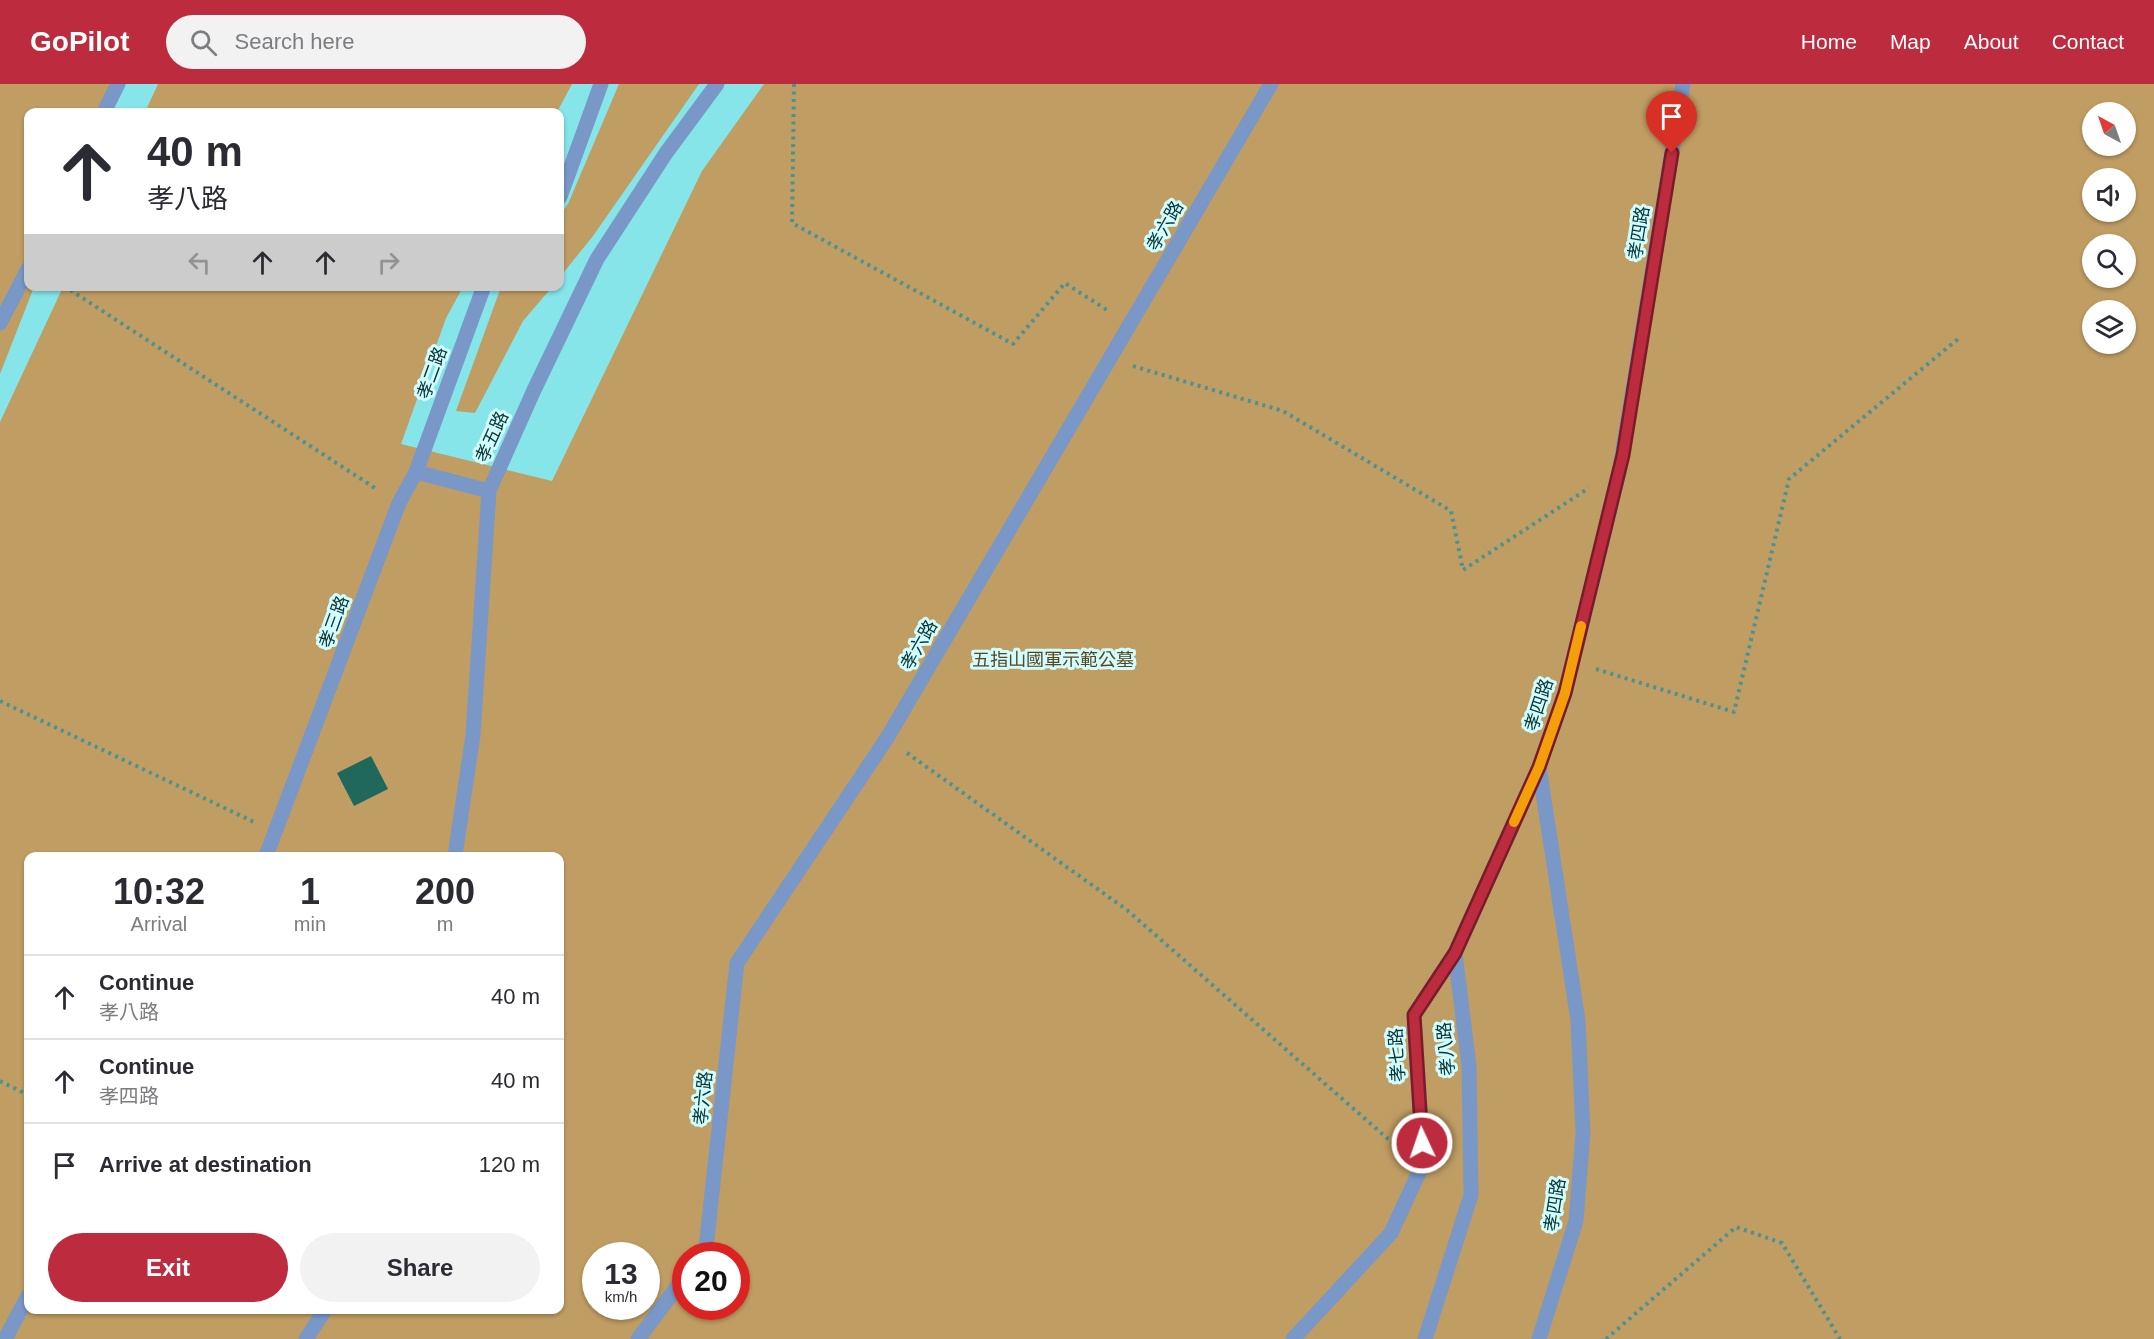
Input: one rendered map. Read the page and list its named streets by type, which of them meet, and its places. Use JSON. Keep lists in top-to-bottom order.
{
  "streets": {
    "lane": [
      "孝六路",
      "孝四路",
      "孝二路",
      "孝五路",
      "孝三路",
      "孝八路",
      "孝七路"
    ]
  },
  "crossings": [
    ["孝二路", "孝三路"],
    ["孝八路", "孝七路"]
  ],
  "parks": ["五指山國軍示範公墓"],
  "north": "top left",
  "page": {
    "header": "GoPilot",
    "search": "Search here",
    "nav": [
      "Home",
      "Map",
      "About",
      "Contact"
    ],
    "turn": ["40 m", "孝八路"],
    "eta": [
      "10:32",
      "Arrival",
      "1",
      "min",
      "200",
      "m"
    ],
    "list": [
      {
        "name": "Continue",
        "note": "孝八路",
        "value": "40 m"
      },
      {
        "name": "Continue",
        "note": "孝四路",
        "value": "40 m"
      },
      {
        "name": "Arrive at destination",
        "value": "120 m"
      }
    ],
    "buttons": ["Exit", "Share"],
    "speed": "13 km/h",
    "limit": "20"
  }
}
